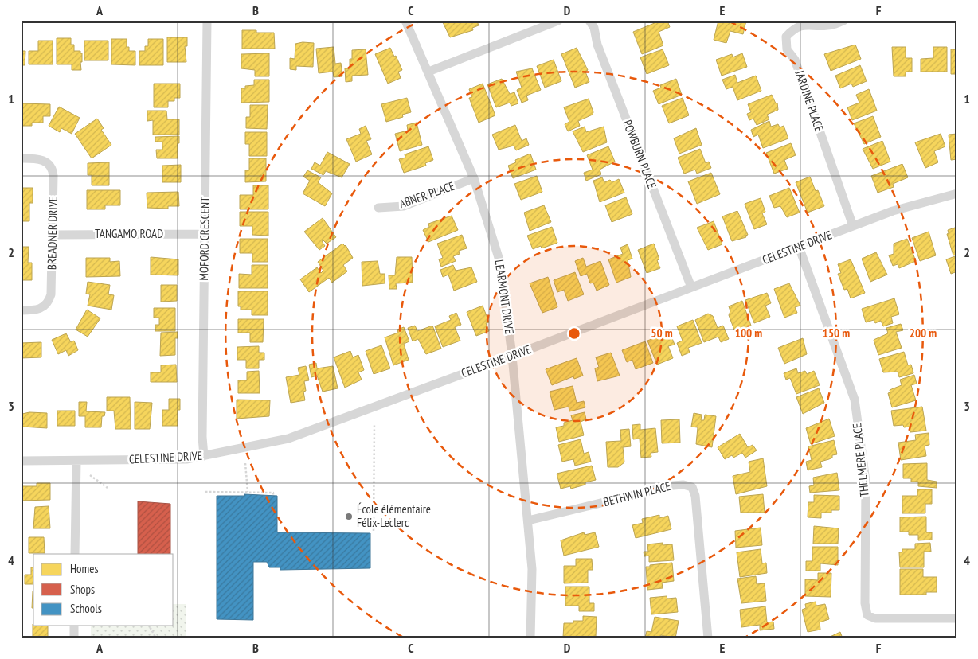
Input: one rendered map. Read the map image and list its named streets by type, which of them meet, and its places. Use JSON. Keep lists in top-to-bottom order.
{
  "streets": {
    "street": [
      "JARDINE PLACE",
      "POWBURN PLACE",
      "ABNER PLACE",
      "BREADNER DRIVE",
      "TANGAMO ROAD",
      "MOFORD CRESCENT",
      "CELESTINE DRIVE",
      "LEARMONT DRIVE",
      "THELMERE PLACE",
      "BETHWIN PLACE"
    ]
  },
  "crossings": [
    ["JARDINE PLACE", "CELESTINE DRIVE"],
    ["POWBURN PLACE", "CELESTINE DRIVE"],
    ["ABNER PLACE", "LEARMONT DRIVE"],
    ["BREADNER DRIVE", "TANGAMO ROAD"],
    ["TANGAMO ROAD", "MOFORD CRESCENT"],
    ["MOFORD CRESCENT", "CELESTINE DRIVE"],
    ["CELESTINE DRIVE", "LEARMONT DRIVE"],
    ["CELESTINE DRIVE", "THELMERE PLACE"],
    ["LEARMONT DRIVE", "BETHWIN PLACE"]
  ],
  "places": ["École élémentaire Félix-Leclerc"],
  "legend": ["Homes", "Shops", "Schools"],
  "grid": {
    "columns": [
      "A",
      "B",
      "C",
      "D",
      "E",
      "F"
    ],
    "rows": [
      "1",
      "2",
      "3",
      "4"
    ]
  },
  "rings": [
    "50 m",
    "100 m",
    "150 m",
    "200 m"
  ]
}
